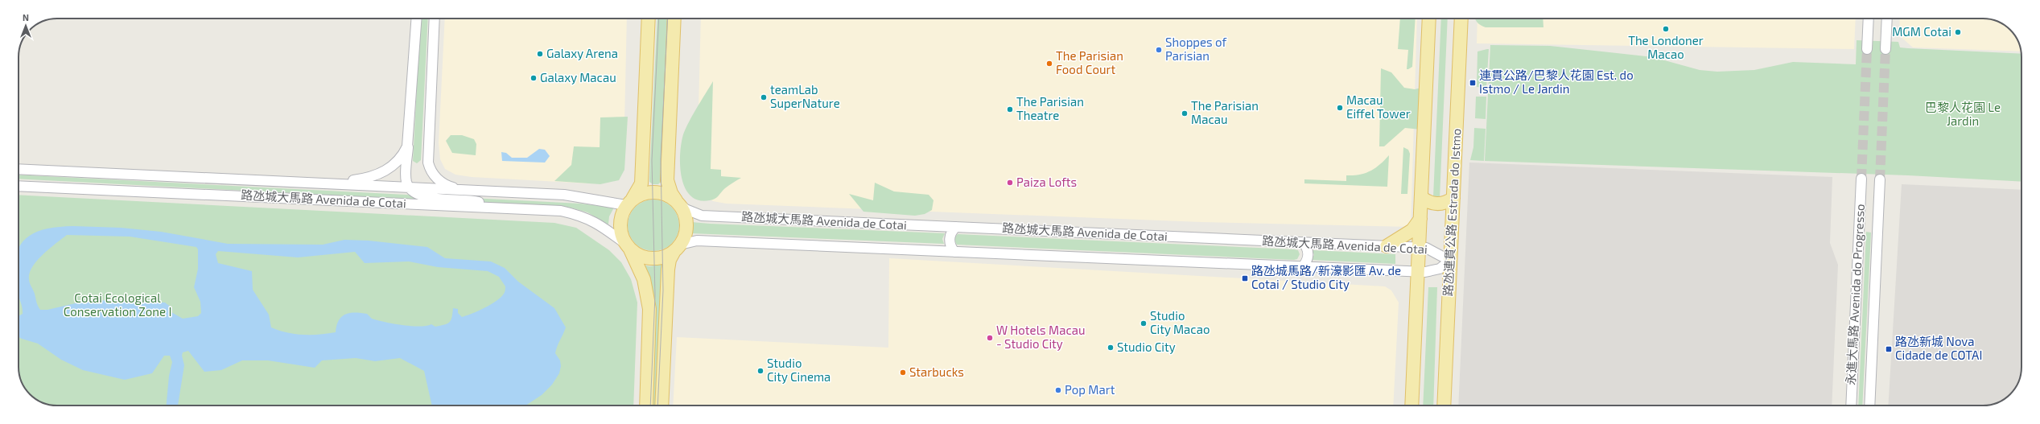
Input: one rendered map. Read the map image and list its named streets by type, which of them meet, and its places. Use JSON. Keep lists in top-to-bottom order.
{
  "streets": {
    "main road": ["路氹連貫公路 Estrada do Istmo"],
    "street": ["路氹城大馬路 Avenida de Cotai", "永進大馬路 Avenida do Progresso"]
  },
  "crossings": [
    ["路氹城大馬路 Avenida de Cotai", "路氹連貫公路 Estrada do Istmo"]
  ],
  "parks": ["巴黎人花園 Le Jardin", "Cotai Ecological Conservation Zone I"],
  "places": {
    "other": [
      "The Londoner Macao",
      "MGM Cotai",
      "Shoppes of Parisian",
      "Galaxy Arena",
      "The Parisian Food Court",
      "Galaxy Macau",
      "teamLab SuperNature",
      "Macau Eiffel Tower",
      "The Parisian Theatre",
      "The Parisian Macau",
      "Paiza Lofts",
      "Studio City Macao",
      "W Hotels Macau - Studio City",
      "Studio City",
      "Studio City Cinema",
      "Starbucks",
      "Pop Mart"
    ],
    "transit": ["連貫公路/巴黎人花園 Est. do Istmo / Le Jardin", "路氹城馬路/新濠影匯 Av. de Cotai / Studio City", "路氹新城 Nova Cidade de COTAI"]
  },
  "north": "top"
}
